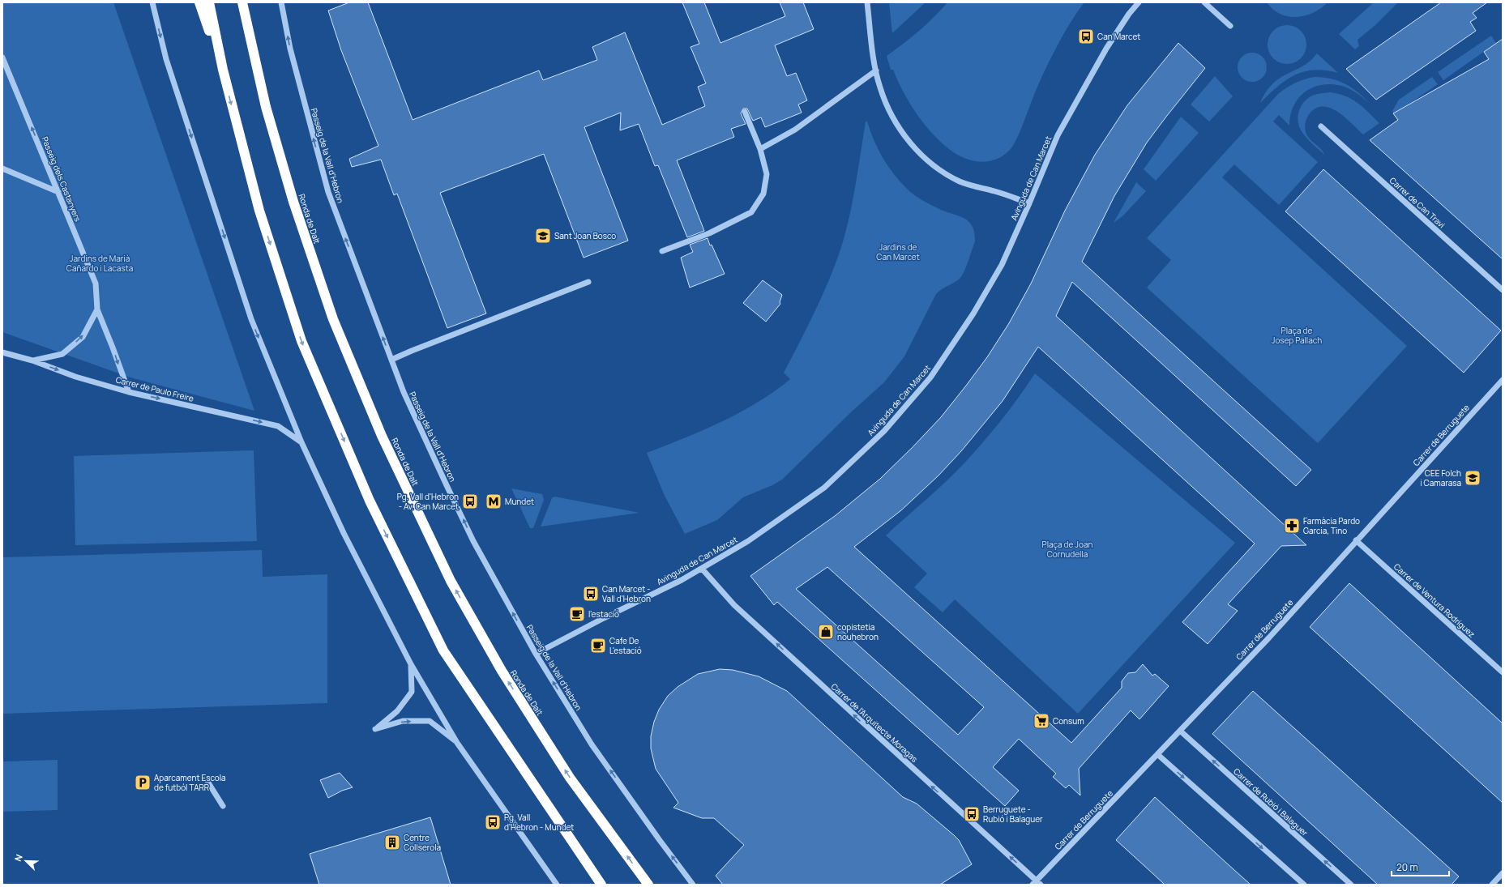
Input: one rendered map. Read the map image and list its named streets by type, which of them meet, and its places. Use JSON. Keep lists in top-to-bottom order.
{
  "streets": {
    "highway": ["Ronda de Dalt"],
    "street": [
      "Passeig de la Vall d'Hebron",
      "Avinguda de Can Marcet",
      "Passeig dels Castanyers",
      "Carrer de Can Travi",
      "Carrer de Paulo Freire",
      "Carrer de Berruguete",
      "Carrer de Ventura Rodríguez",
      "Carrer de l'Arquitecte Moragas",
      "Carrer de Rubió i Balaguer"
    ]
  },
  "crossings": [
    ["Passeig de la Vall d'Hebron", "Avinguda de Can Marcet"],
    ["Avinguda de Can Marcet", "Carrer de l'Arquitecte Moragas"],
    ["Passeig dels Castanyers", "Carrer de Paulo Freire"],
    ["Carrer de Berruguete", "Carrer de Ventura Rodríguez"],
    ["Carrer de Berruguete", "Carrer de l'Arquitecte Moragas"],
    ["Carrer de Berruguete", "Carrer de Rubió i Balaguer"]
  ],
  "one_way": ["Passeig de la Vall d'Hebron", "Carrer de Paulo Freire", "Carrer de l'Arquitecte Moragas"],
  "parks": [
    "Jardins de Can Marcet",
    "Jardins de Marià Cañardo i Lacasta",
    "Plaça de Josep Pallach",
    "Plaça de Joan Cornudella"
  ],
  "places": {
    "bus stop": [
      "Can Marcet",
      "Pg. Vall d'Hebron - Av. Can Marcet",
      "Can Marcet - Vall d'Hebron",
      "Berruguete - Rubió i Balaguer",
      "Pg. Vall d'Hebron - Mundet"
    ],
    "school or university": ["Sant Joan Bosco", "CEE Folch i Camarasa"],
    "metro station": ["Mundet"],
    "pharmacy": ["Farmàcia Pardo Garcia, Tino"],
    "cafe": ["l'estació", "Cafe De L'estació"],
    "shop": ["copistetia nouhebron"],
    "supermarket": ["Consum"],
    "parking": ["Aparcament Escola de futból TARR"],
    "building": ["Centre Collserola"]
  },
  "scale_bar": "20 m",
  "north": "top left"
}
